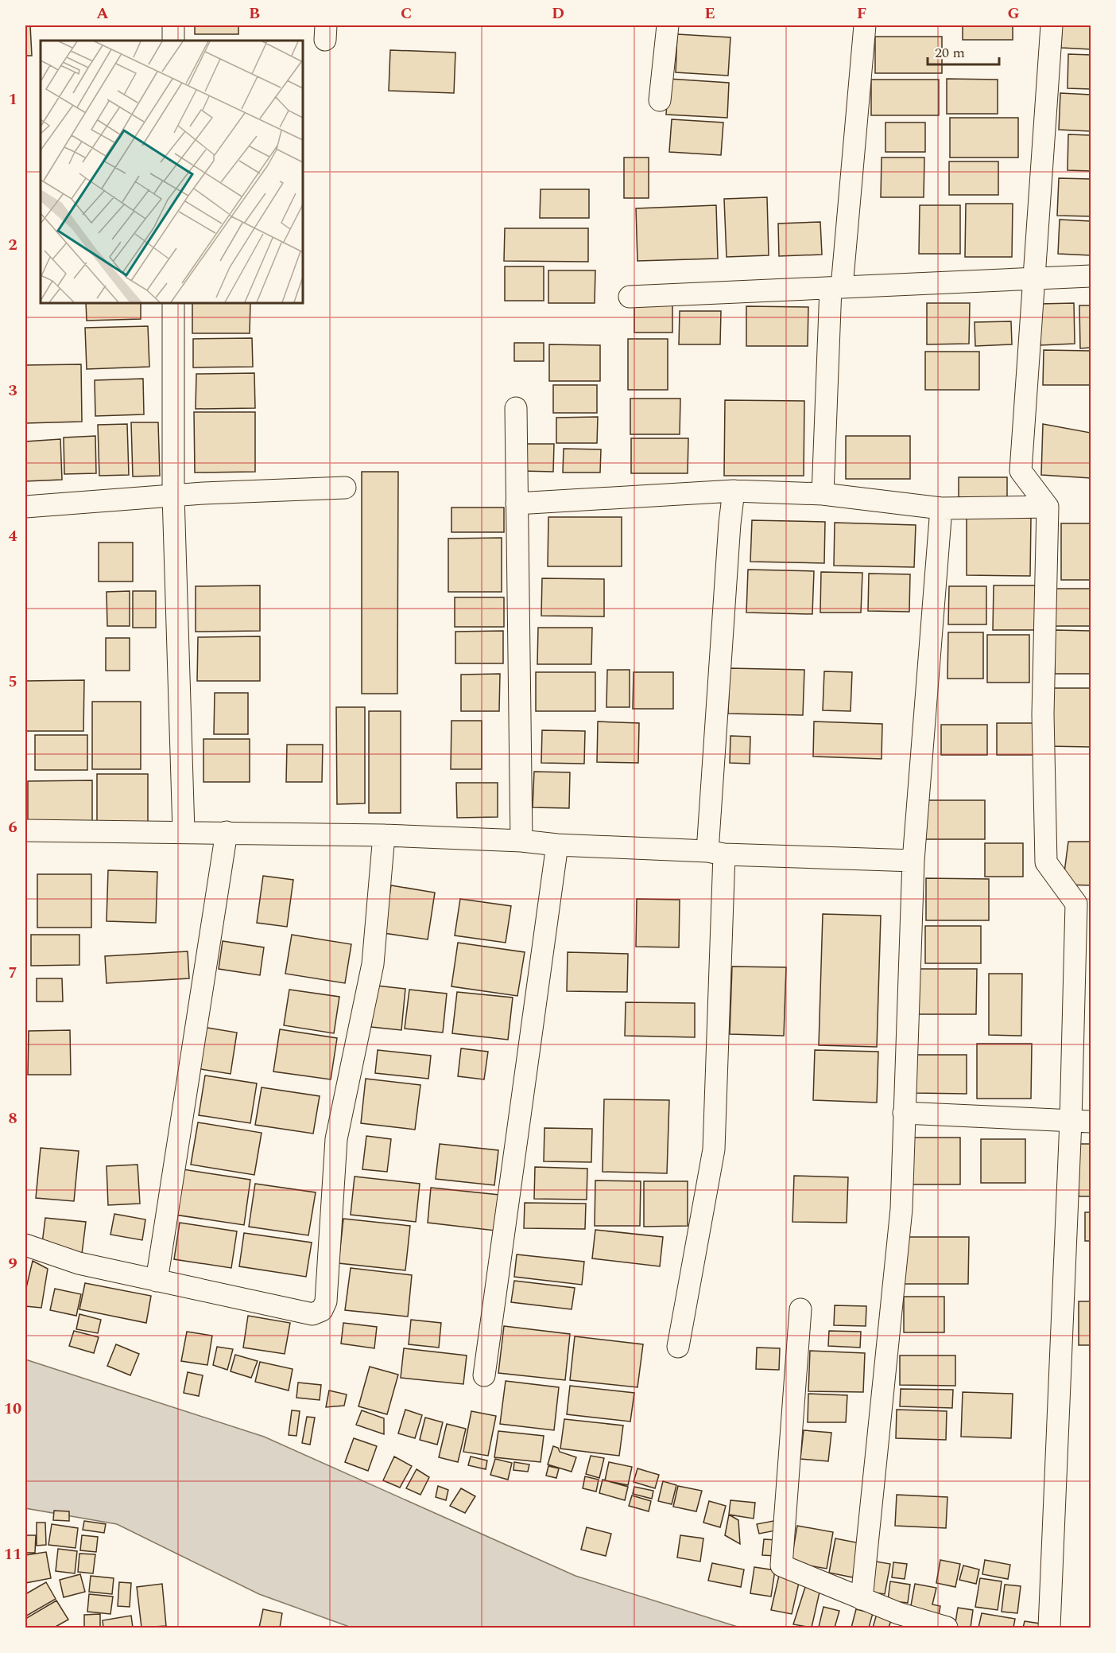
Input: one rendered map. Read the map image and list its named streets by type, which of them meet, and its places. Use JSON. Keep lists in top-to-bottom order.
{
  "scale_bar": "20 m",
  "grid": {
    "columns": [
      "A",
      "B",
      "C",
      "D",
      "E",
      "F",
      "G"
    ],
    "rows": [
      "1",
      "2",
      "3",
      "4",
      "5",
      "6",
      "7",
      "8",
      "9",
      "10",
      "11"
    ]
  }
}
